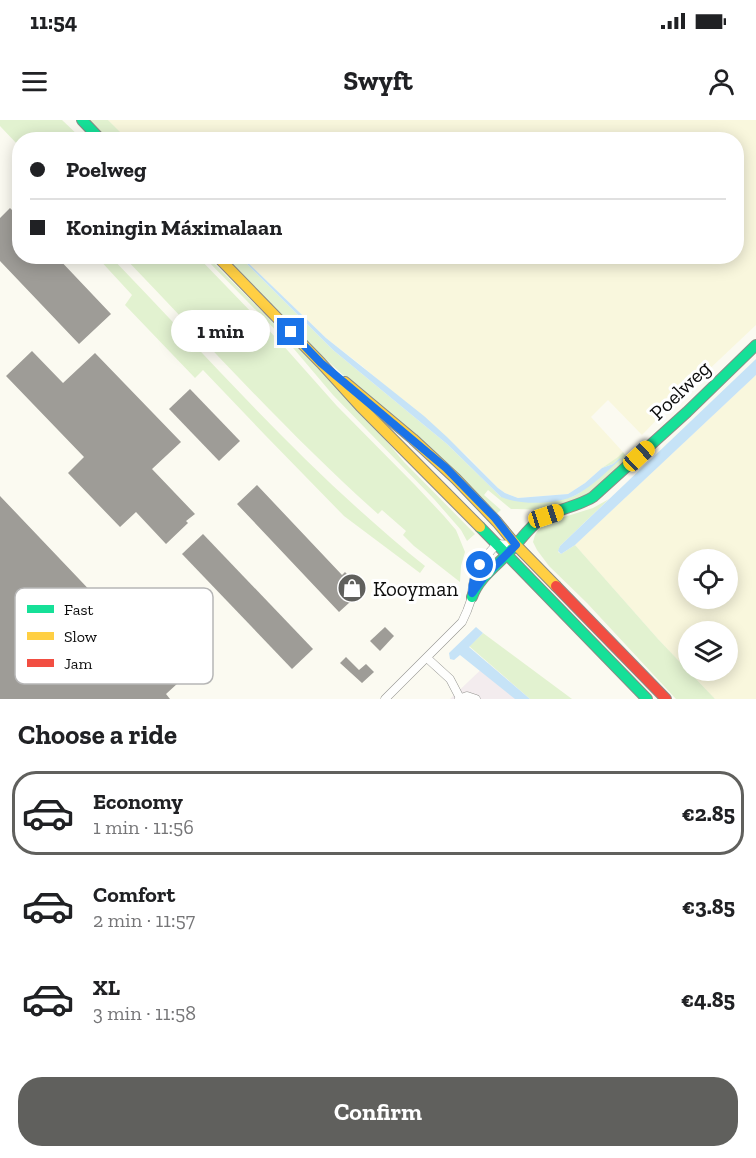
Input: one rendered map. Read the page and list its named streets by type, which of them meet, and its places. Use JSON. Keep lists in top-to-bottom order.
{
  "streets": {
    "main road": ["Poelweg"]
  },
  "places": {
    "shop": ["Kooyman"]
  },
  "legend": ["Fast", "Slow", "Jam"],
  "page": {
    "status": "11:54",
    "header": "Swyft",
    "banner": ["Poelweg", "Koningin Máximalaan"],
    "bubble": "1 min",
    "heading": "Choose a ride",
    "list": [
      {
        "name": "Economy",
        "note": "1 min · 11:56",
        "value": "€2.85"
      },
      {
        "name": "Comfort",
        "note": "2 min · 11:57",
        "value": "€3.85"
      },
      {
        "name": "XL",
        "note": "3 min · 11:58",
        "value": "€4.85"
      }
    ],
    "buttons": "Confirm"
  }
}
